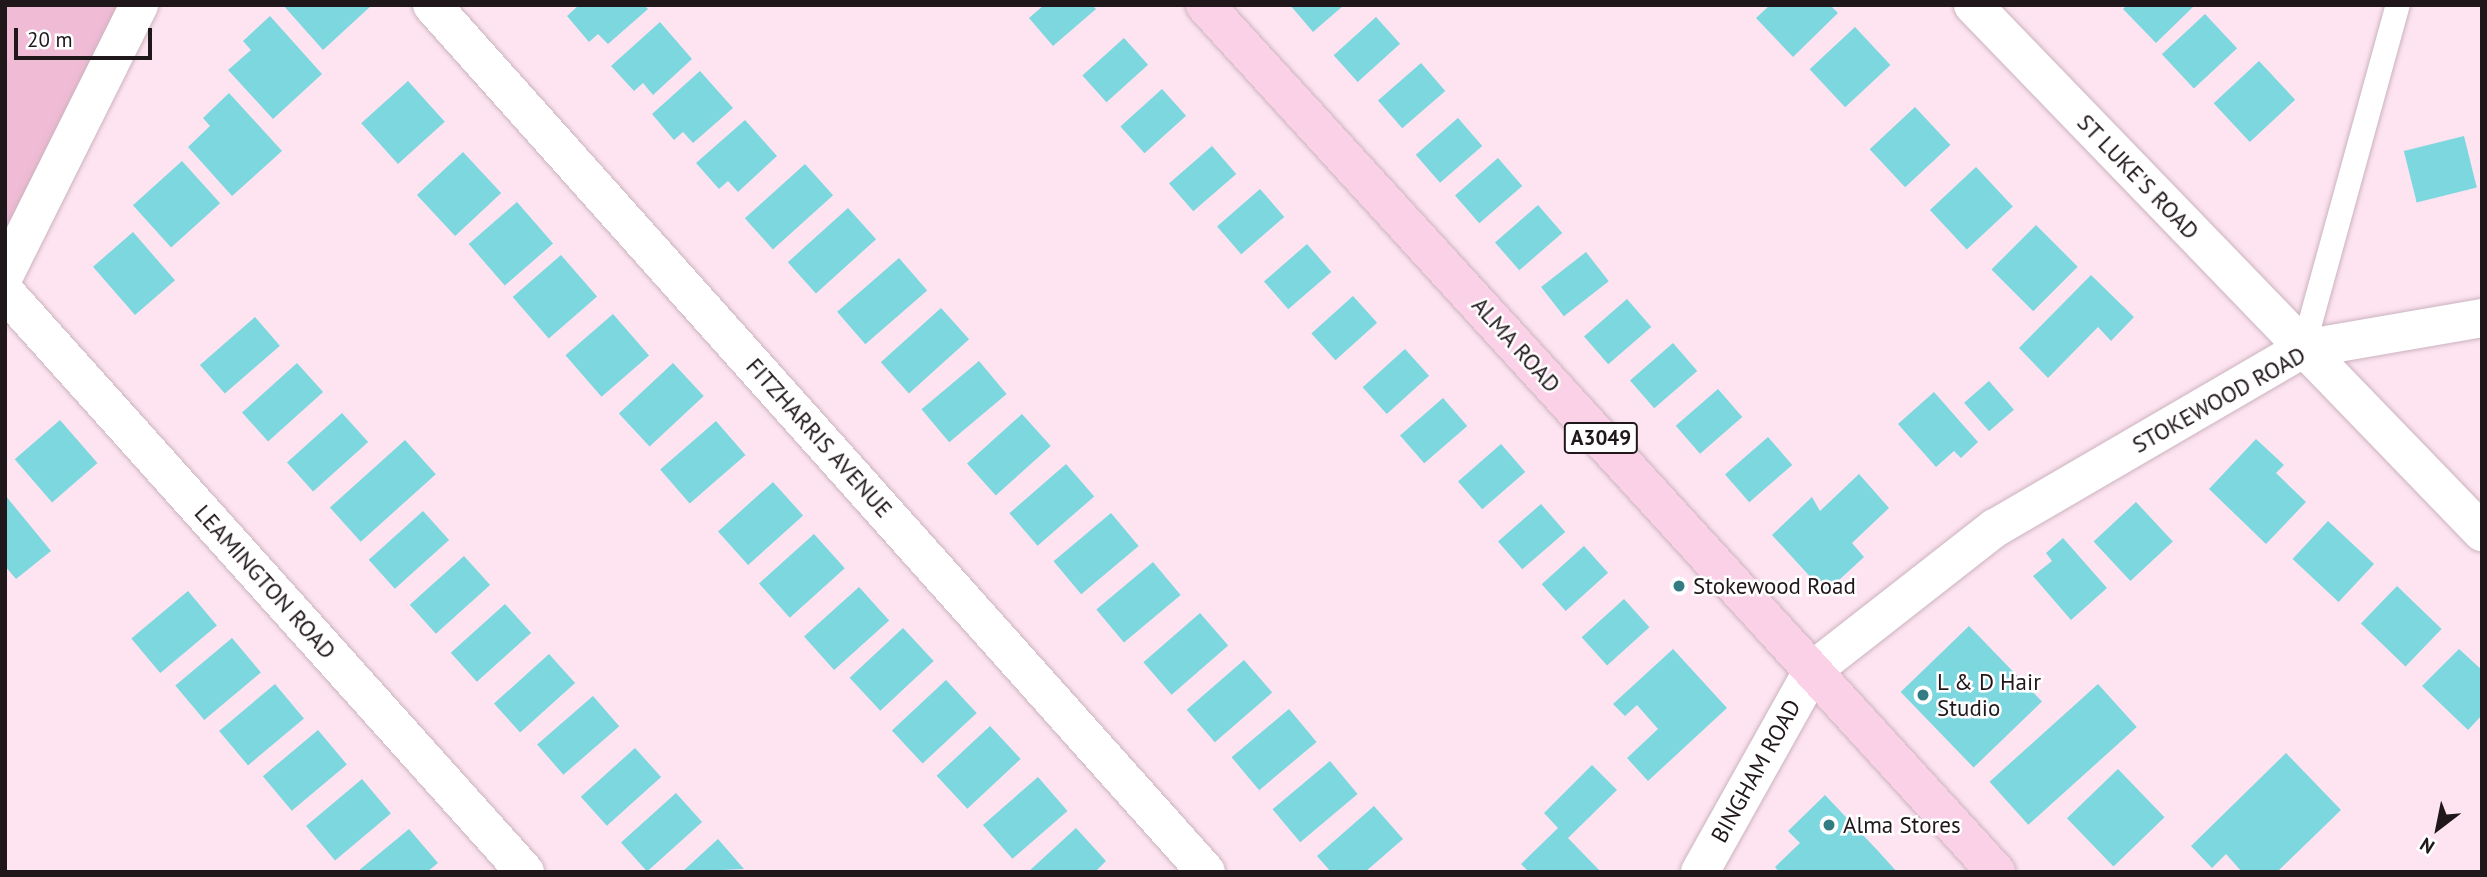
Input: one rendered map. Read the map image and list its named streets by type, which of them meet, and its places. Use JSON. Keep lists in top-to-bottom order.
{
  "streets": {
    "main road": ["ALMA ROAD", "A3049"],
    "street": [
      "ST LUKE'S ROAD",
      "STOKEWOOD ROAD",
      "FITZHARRIS AVENUE",
      "LEAMINGTON ROAD",
      "BINGHAM ROAD"
    ]
  },
  "crossings": [
    ["ST LUKE'S ROAD", "STOKEWOOD ROAD"],
    ["ALMA ROAD", "STOKEWOOD ROAD"],
    ["ALMA ROAD", "BINGHAM ROAD"],
    ["STOKEWOOD ROAD", "BINGHAM ROAD"]
  ],
  "places": ["Stokewood Road", "L & D Hair Studio", "Alma Stores"],
  "scale_bar": "20 m",
  "north": "bottom left"
}
